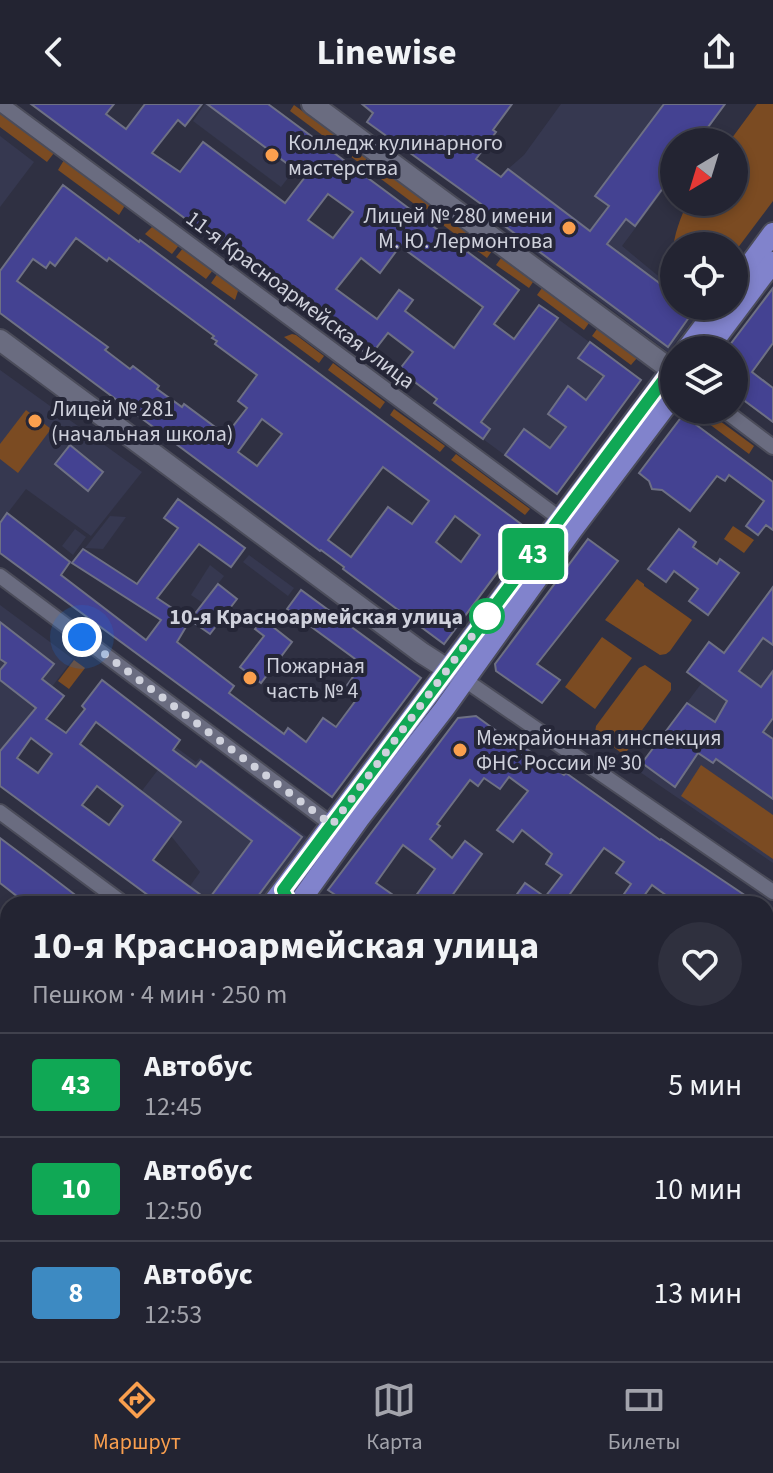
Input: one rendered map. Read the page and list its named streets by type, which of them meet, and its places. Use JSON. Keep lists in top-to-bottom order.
{
  "streets": {
    "street": ["11-я Красноармейская улица"]
  },
  "places": [
    "Колледж кулинарного мастерства",
    "Лицей № 280 имени М. Ю. Лермонтова",
    "Лицей № 281 (начальная школа)",
    "10-я Красноармейская улица",
    "Пожарная часть № 4",
    "Межрайонная инспекция ФНС России № 30"
  ],
  "lines": ["bus line 43"],
  "north": "bottom left",
  "page": {
    "header": "Linewise",
    "on_map": "43",
    "heading": ["10-я Красноармейская улица", "Пешком · 4 мин · 250 m"],
    "list": [
      {
        "mark": "43",
        "name": "Автобус",
        "note": "12:45",
        "value": "5 мин"
      },
      {
        "mark": "10",
        "name": "Автобус",
        "note": "12:50",
        "value": "10 мин"
      },
      {
        "mark": "8",
        "name": "Автобус",
        "note": "12:53",
        "value": "13 мин"
      }
    ],
    "tabs": ["Маршрут", "Карта", "Билеты"]
  }
}
